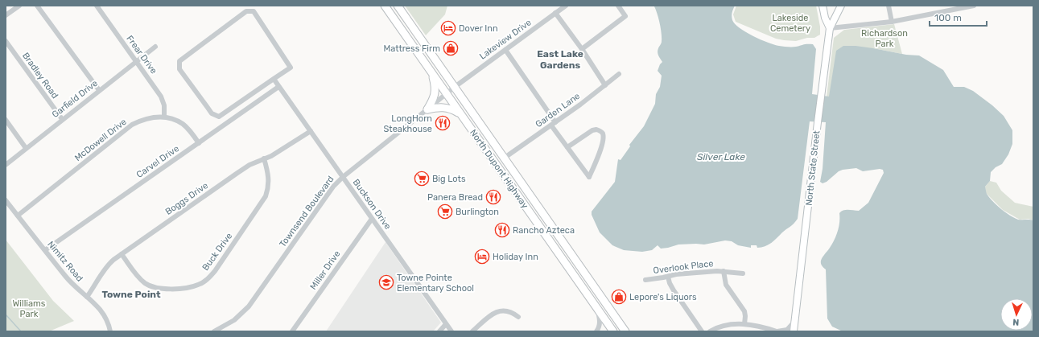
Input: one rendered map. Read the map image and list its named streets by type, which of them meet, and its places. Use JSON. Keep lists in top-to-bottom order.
{
  "streets": {
    "highway": ["North Dupont Highway"],
    "main road": ["North State Street"],
    "street": [
      "Lakeview Drive",
      "Frear Drive",
      "Bradley Road",
      "Garfield Drive",
      "Garden Lane",
      "McDowell Drive",
      "Carvel Drive",
      "Boggs Drive",
      "Buckson Drive",
      "Townsend Boulevard",
      "Buck Drive",
      "Nimitz Road",
      "Overlook Place",
      "Miller Drive"
    ]
  },
  "crossings": [
    ["Lakeview Drive", "North Dupont Highway"],
    ["Lakeview Drive", "Townsend Boulevard"],
    ["Frear Drive", "Garfield Drive"],
    ["Frear Drive", "McDowell Drive"],
    ["Bradley Road", "Garfield Drive"],
    ["Garden Lane", "North Dupont Highway"],
    ["McDowell Drive", "Carvel Drive"],
    ["McDowell Drive", "Nimitz Road"],
    ["Carvel Drive", "Buckson Drive"],
    ["Carvel Drive", "Nimitz Road"],
    ["North Dupont Highway", "Townsend Boulevard"],
    ["Boggs Drive", "Buckson Drive"],
    ["Boggs Drive", "Buck Drive"],
    ["Boggs Drive", "Nimitz Road"],
    ["Buckson Drive", "Townsend Boulevard"],
    ["Buckson Drive", "Miller Drive"]
  ],
  "districts": ["East Lake Gardens", "Towne Point"],
  "water": ["Silver Lake"],
  "parks": ["Lakeside Cemetery", "Richardson Park", "Williams Park"],
  "places": {
    "hotel": ["Dover Inn", "Holiday Inn"],
    "shop": ["Mattress Firm", "Lepore's Liquors"],
    "restaurant": ["LongHorn Steakhouse", "Panera Bread", "Rancho Azteca"],
    "supermarket": ["Big Lots", "Burlington"],
    "school or university": ["Towne Pointe Elementary School"]
  },
  "scale_bar": "100 m",
  "north": "bottom"
}
